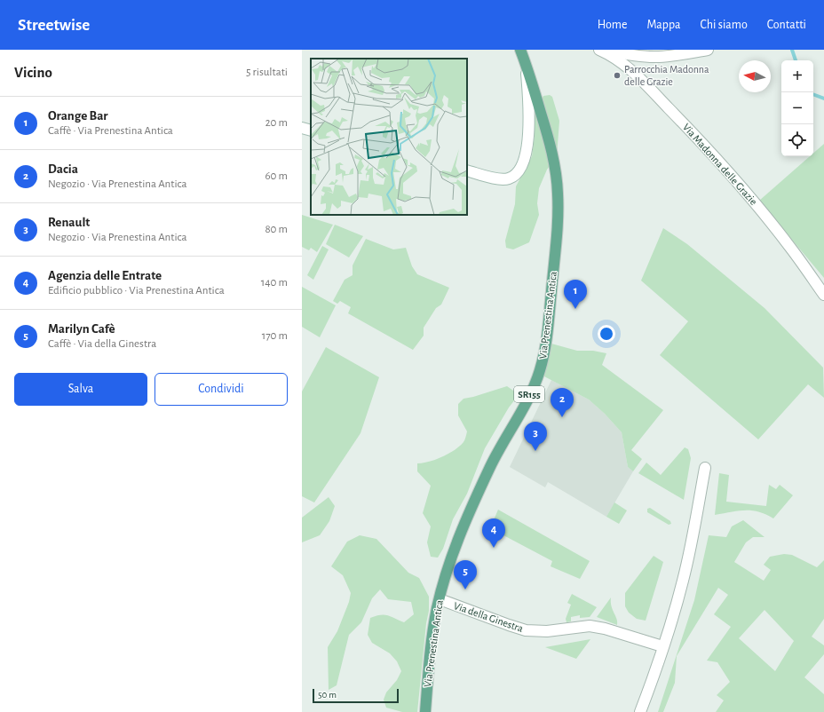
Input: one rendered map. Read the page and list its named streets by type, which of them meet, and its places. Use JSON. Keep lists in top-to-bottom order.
{
  "streets": {
    "main road": ["Via Prenestina Antica", "SR155"],
    "street": ["Via Madonna delle Grazie", "Via della Ginestra"]
  },
  "crossings": [
    ["Via Prenestina Antica", "Via della Ginestra"]
  ],
  "places": ["Parrocchia Madonna delle Grazie"],
  "scale_bar": "50 m",
  "north": "left",
  "page": {
    "header": "Streetwise",
    "nav": [
      "Home",
      "Mappa",
      "Chi siamo",
      "Contatti"
    ],
    "heading": ["Vicino", "5 risultati"],
    "map_buttons": ["+", "−"],
    "list": [
      {
        "mark": "1",
        "name": "Orange Bar",
        "note": "Caffè · Via Prenestina Antica",
        "value": "20 m"
      },
      {
        "mark": "2",
        "name": "Dacia",
        "note": "Negozio · Via Prenestina Antica",
        "value": "60 m"
      },
      {
        "mark": "3",
        "name": "Renault",
        "note": "Negozio · Via Prenestina Antica",
        "value": "80 m"
      },
      {
        "mark": "4",
        "name": "Agenzia delle Entrate",
        "note": "Edificio pubblico · Via Prenestina Antica",
        "value": "140 m"
      },
      {
        "mark": "5",
        "name": "Marilyn Cafè",
        "note": "Caffè · Via della Ginestra",
        "value": "170 m"
      }
    ],
    "pins": [
      "1",
      "2",
      "3",
      "4",
      "5"
    ],
    "buttons": ["Salva", "Condividi"],
    "scale": "50 m"
  }
}
